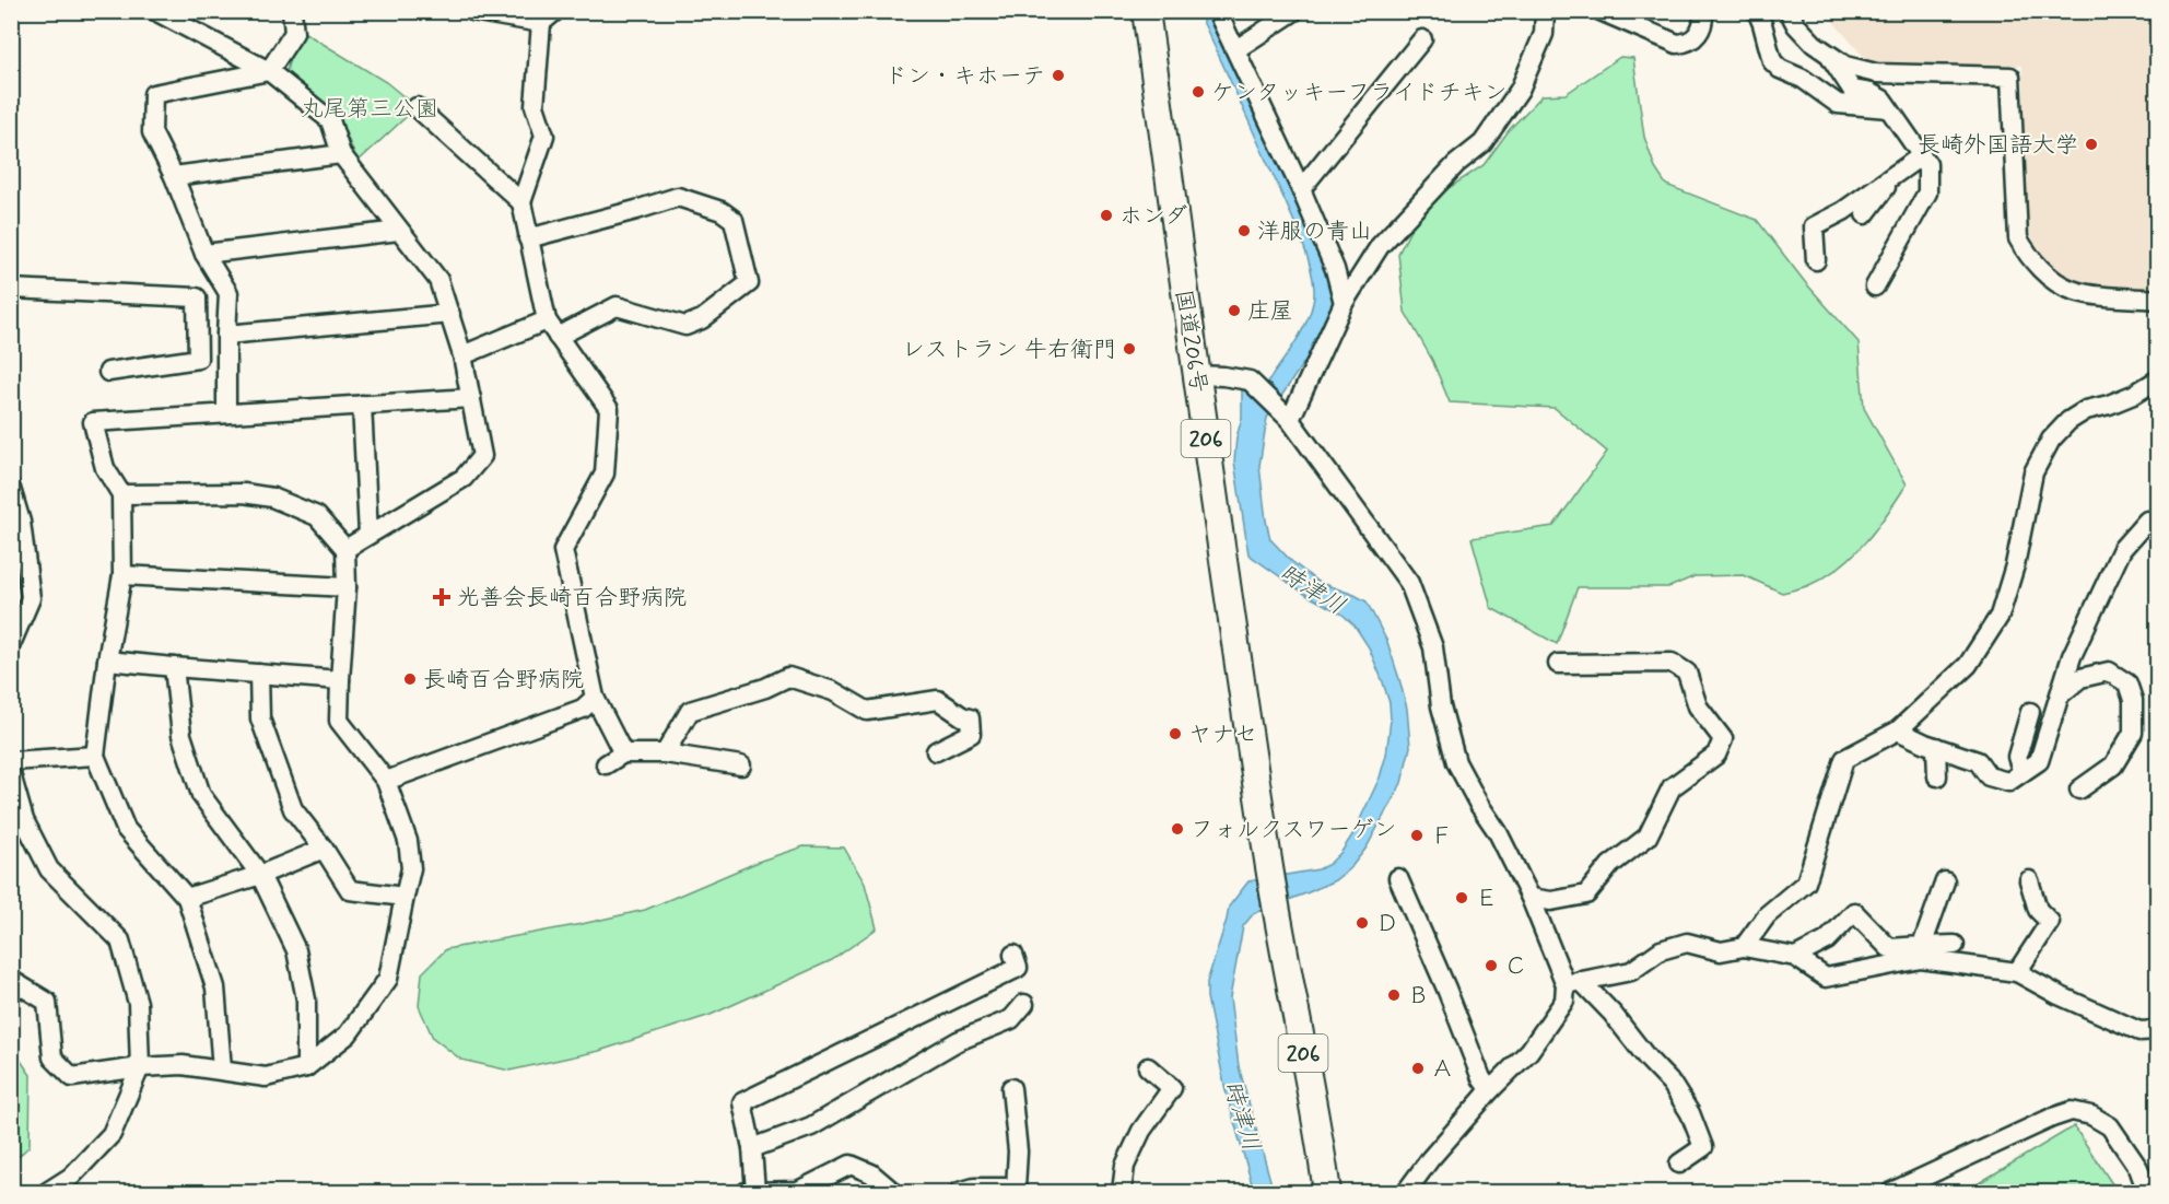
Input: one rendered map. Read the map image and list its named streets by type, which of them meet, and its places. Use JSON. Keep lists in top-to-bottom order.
{
  "streets": {
    "highway": ["国道206号", "206"]
  },
  "water": ["時津川"],
  "parks": ["丸尾第三公園"],
  "places": {
    "other": [
      "ドン・キホーテ",
      "ケンタッキーフライドチキン",
      "長崎外国語大学",
      "ホンダ",
      "洋服の青山",
      "庄屋",
      "レストラン 牛右衛門",
      "長崎百合野病院",
      "ヤナセ",
      "フォルクスワーゲン",
      "Ｆ",
      "Ｅ",
      "Ｄ",
      "Ｃ",
      "Ｂ",
      "Ａ"
    ],
    "health": ["光善会長崎百合野病院"]
  }
}
